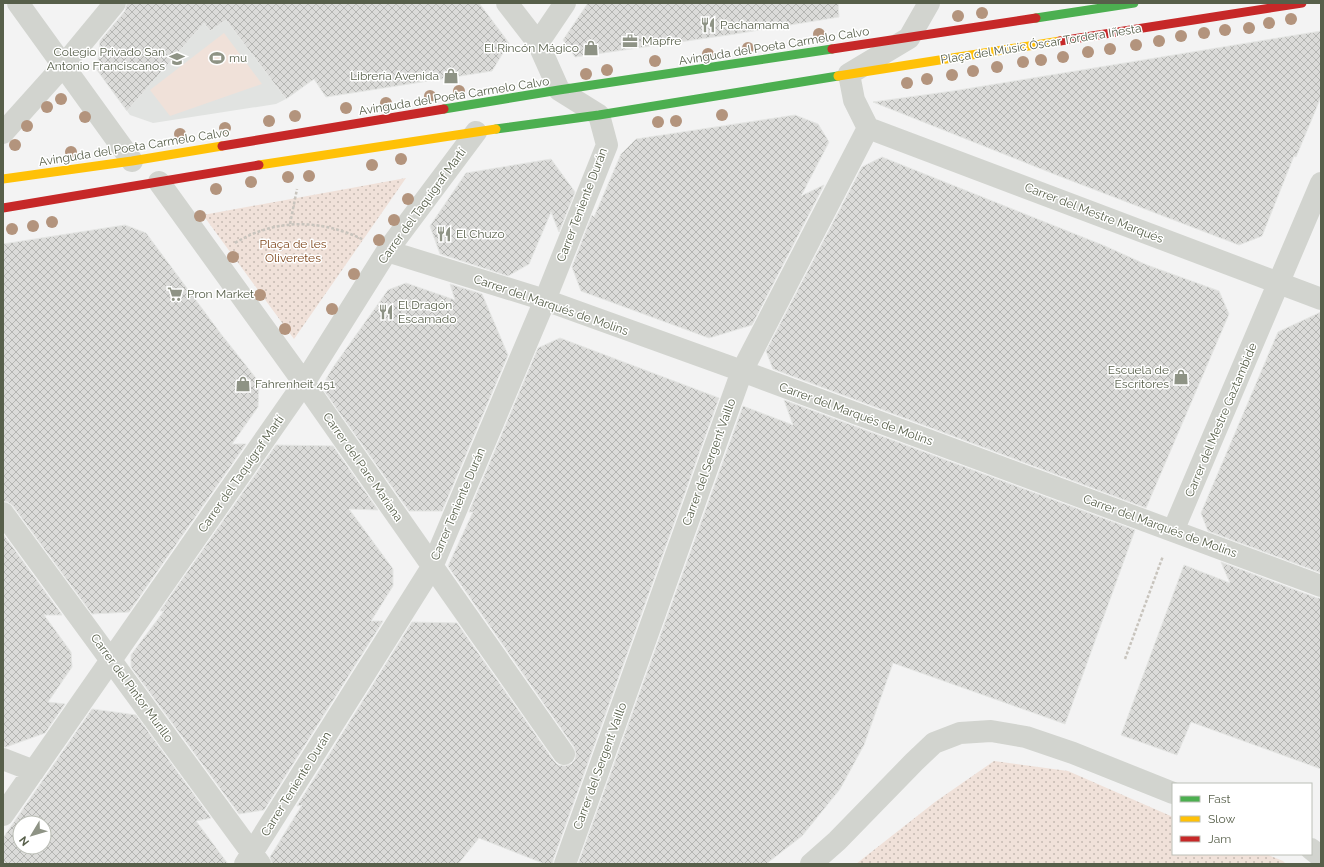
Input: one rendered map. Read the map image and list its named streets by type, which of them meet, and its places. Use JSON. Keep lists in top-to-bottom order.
{
  "streets": {
    "main road": ["Plaça del Músic Óscar Tordera Iñesta", "Avinguda del Poeta Carmelo Calvo"],
    "street": [
      "Carrer Teniente Durán",
      "Carrer del Taquígraf Martí",
      "Carrer del Mestre Marqués",
      "Carrer del Marqués de Molins",
      "Carrer del Mestre Gaztambide",
      "Carrer del Sergent Vaillo",
      "Carrer del Pare Mariana",
      "Carrer del Pintor Murillo"
    ]
  },
  "crossings": [
    ["Carrer Teniente Durán", "Carrer del Marqués de Molins"],
    ["Carrer Teniente Durán", "Carrer del Pare Mariana"],
    ["Carrer Teniente Durán", "Carrer del Pintor Murillo"],
    ["Carrer del Taquígraf Martí", "Carrer del Marqués de Molins"],
    ["Carrer del Taquígraf Martí", "Carrer del Pare Mariana"],
    ["Carrer del Taquígraf Martí", "Carrer del Pintor Murillo"],
    ["Carrer del Mestre Marqués", "Carrer del Mestre Gaztambide"],
    ["Carrer del Mestre Marqués", "Carrer del Sergent Vaillo"],
    ["Carrer del Marqués de Molins", "Carrer del Mestre Gaztambide"],
    ["Carrer del Marqués de Molins", "Carrer del Sergent Vaillo"]
  ],
  "parks": ["Plaça de les Oliveretes"],
  "places": {
    "restaurant": ["Pachamama", "El Chuzo", "El Dragón Escamado"],
    "office": ["Mapfre"],
    "shop": [
      "El Rincón Mágico",
      "Librería Avenida",
      "Escuela de Escritores",
      "Fahrenheit 451"
    ],
    "sports": ["mu"],
    "school or university": ["Colegio Privado San Antonio Franciscanos"],
    "supermarket": ["Pron Market"]
  },
  "legend": ["Fast", "Slow", "Jam"],
  "north": "bottom left"
}
